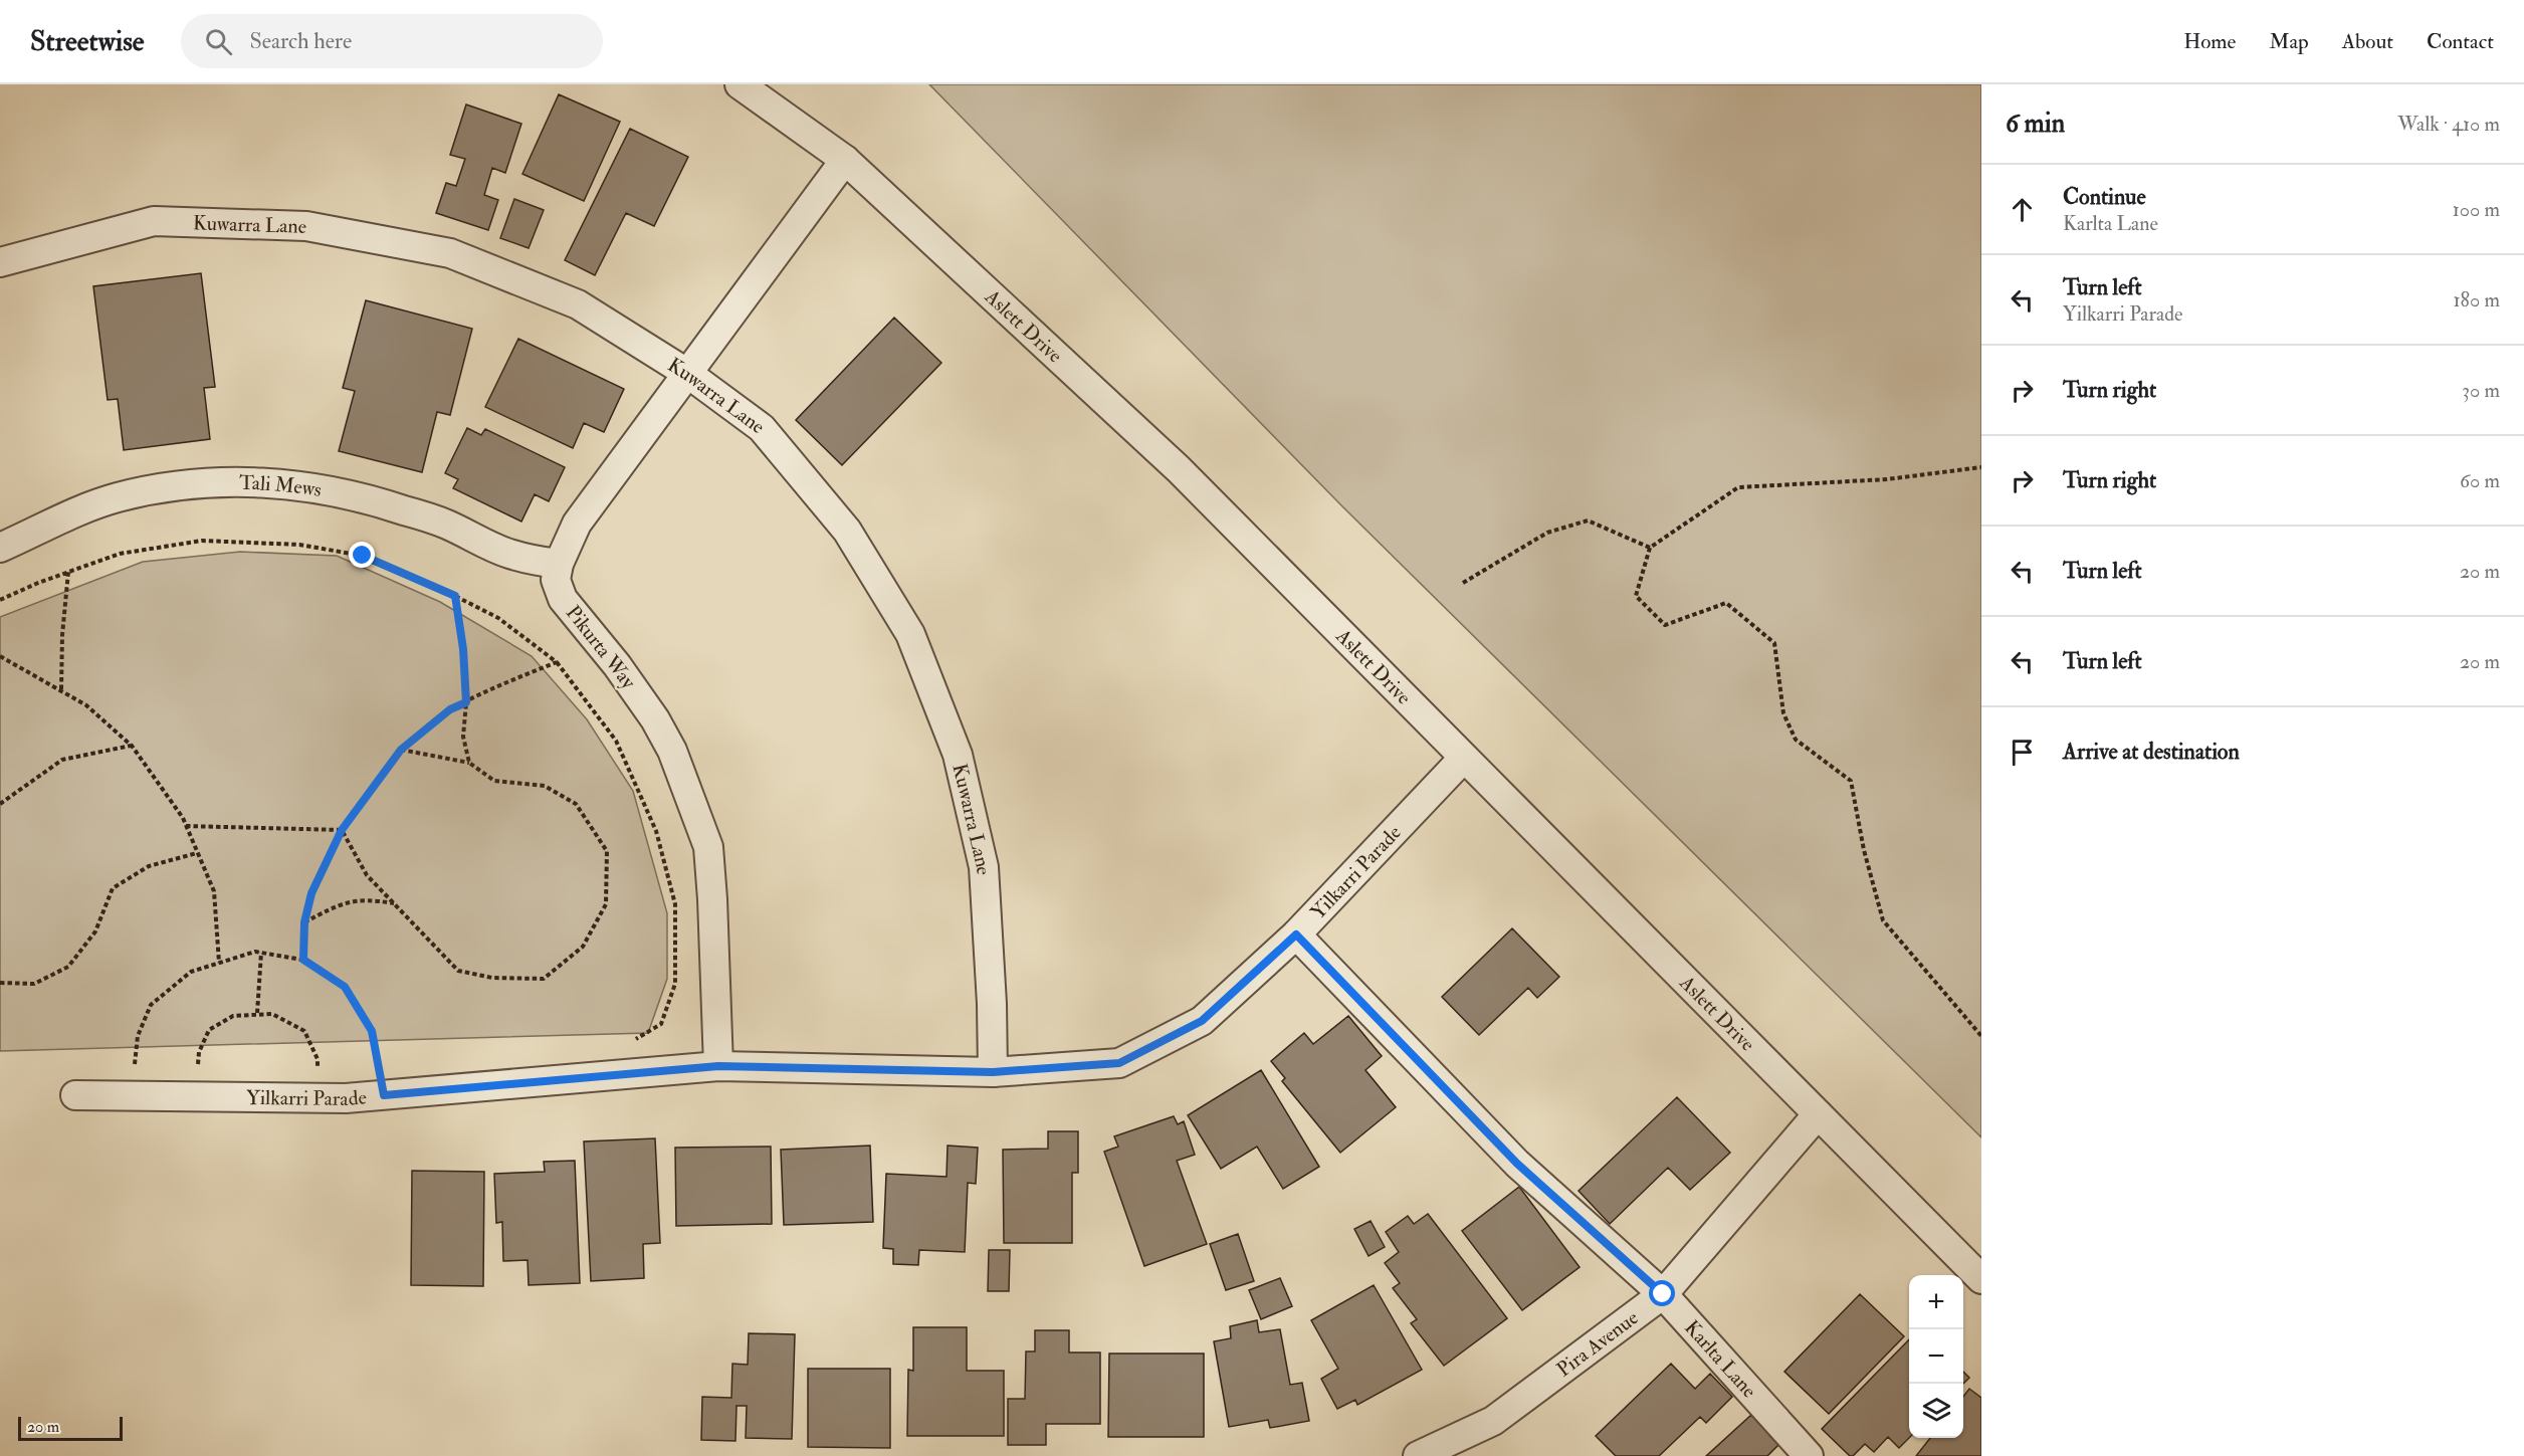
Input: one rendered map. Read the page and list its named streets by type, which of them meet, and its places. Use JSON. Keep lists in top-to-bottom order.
{
  "streets": {
    "street": [
      "Kuwarra Lane",
      "Aslett Drive",
      "Tali Mews",
      "Pikurta Way",
      "Yilkarri Parade",
      "Pira Avenue",
      "Karlta Lane"
    ]
  },
  "crossings": [
    ["Kuwarra Lane", "Pikurta Way"],
    ["Kuwarra Lane", "Yilkarri Parade"],
    ["Aslett Drive", "Pikurta Way"],
    ["Aslett Drive", "Yilkarri Parade"],
    ["Aslett Drive", "Pira Avenue"],
    ["Tali Mews", "Pikurta Way"],
    ["Pikurta Way", "Yilkarri Parade"],
    ["Yilkarri Parade", "Karlta Lane"],
    ["Pira Avenue", "Karlta Lane"]
  ],
  "scale_bar": "20 m",
  "page": {
    "header": "Streetwise",
    "search": "Search here",
    "nav": [
      "Home",
      "Map",
      "About",
      "Contact"
    ],
    "heading": ["6 min", "Walk · 410 m"],
    "list": [
      ["Continue", "Karlta Lane", "100 m"],
      ["Turn left", "Yilkarri Parade", "180 m"],
      ["Turn right", "30 m"],
      ["Turn right", "60 m"],
      ["Turn left", "20 m"],
      ["Turn left", "20 m"],
      "Arrive at destination"
    ],
    "map_buttons": ["+", "−"],
    "scale": "20 m"
  }
}
